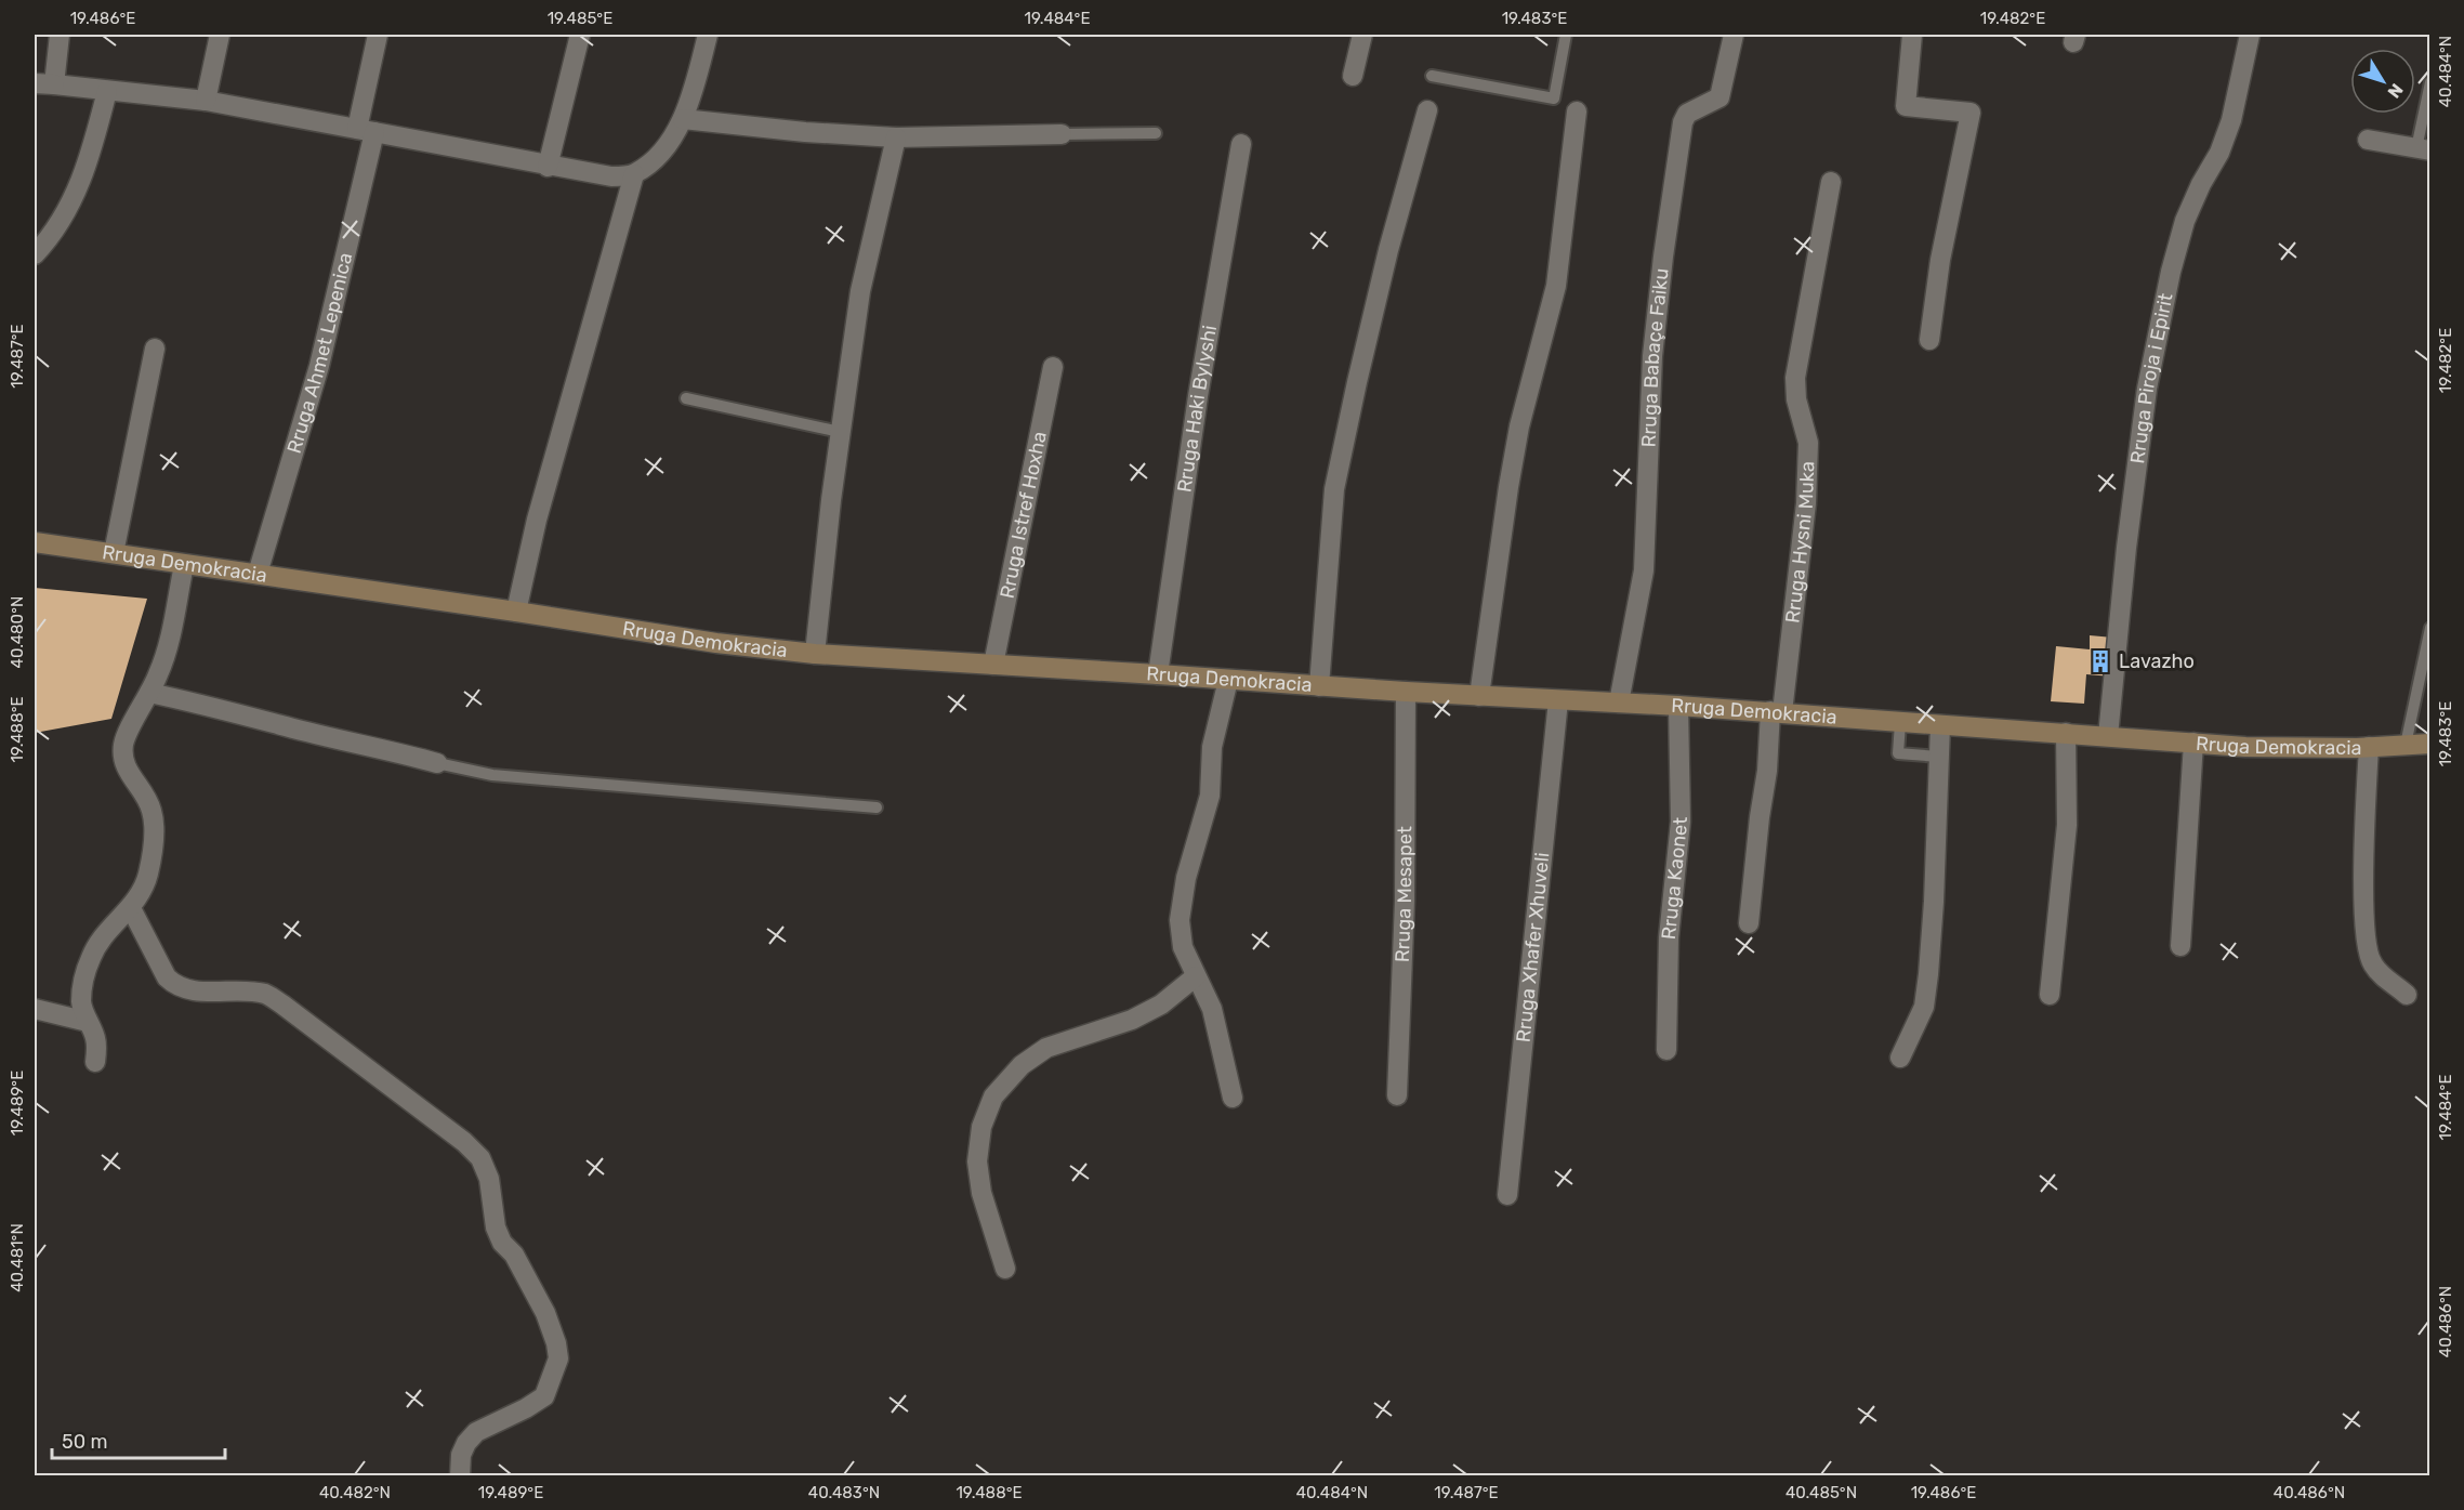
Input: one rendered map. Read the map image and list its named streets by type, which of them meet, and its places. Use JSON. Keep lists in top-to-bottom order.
{
  "streets": {
    "main road": ["Rruga Demokracia"],
    "street": [
      "Rruga Ahmet Lepenica",
      "Rruga Babaçe Faiku",
      "Rruga Piroja i Epirit",
      "Rruga Haki Bylyshi",
      "Rruga Istref Hoxha",
      "Rruga Hysni Muka",
      "Rruga Kaonet",
      "Rruga Mesapet",
      "Rruga Xhafer Xhuveli"
    ]
  },
  "crossings": [
    ["Rruga Ahmet Lepenica", "Rruga Demokracia"],
    ["Rruga Babaçe Faiku", "Rruga Demokracia"],
    ["Rruga Piroja i Epirit", "Rruga Demokracia"],
    ["Rruga Haki Bylyshi", "Rruga Demokracia"],
    ["Rruga Istref Hoxha", "Rruga Demokracia"],
    ["Rruga Hysni Muka", "Rruga Demokracia"],
    ["Rruga Demokracia", "Rruga Kaonet"],
    ["Rruga Demokracia", "Rruga Mesapet"],
    ["Rruga Demokracia", "Rruga Xhafer Xhuveli"]
  ],
  "places": {
    "building": ["Lavazho"]
  },
  "scale_bar": "50 m",
  "north": "bottom right",
  "coordinates": [
    "19.486°E",
    "19.485°E",
    "19.484°E",
    "19.483°E",
    "19.482°E",
    "40.484°N",
    "19.487°E",
    "40.480°N",
    "19.488°E",
    "19.489°E",
    "40.481°N",
    "40.486°N",
    "40.482°N",
    "40.483°N",
    "40.485°N"
  ]
}
